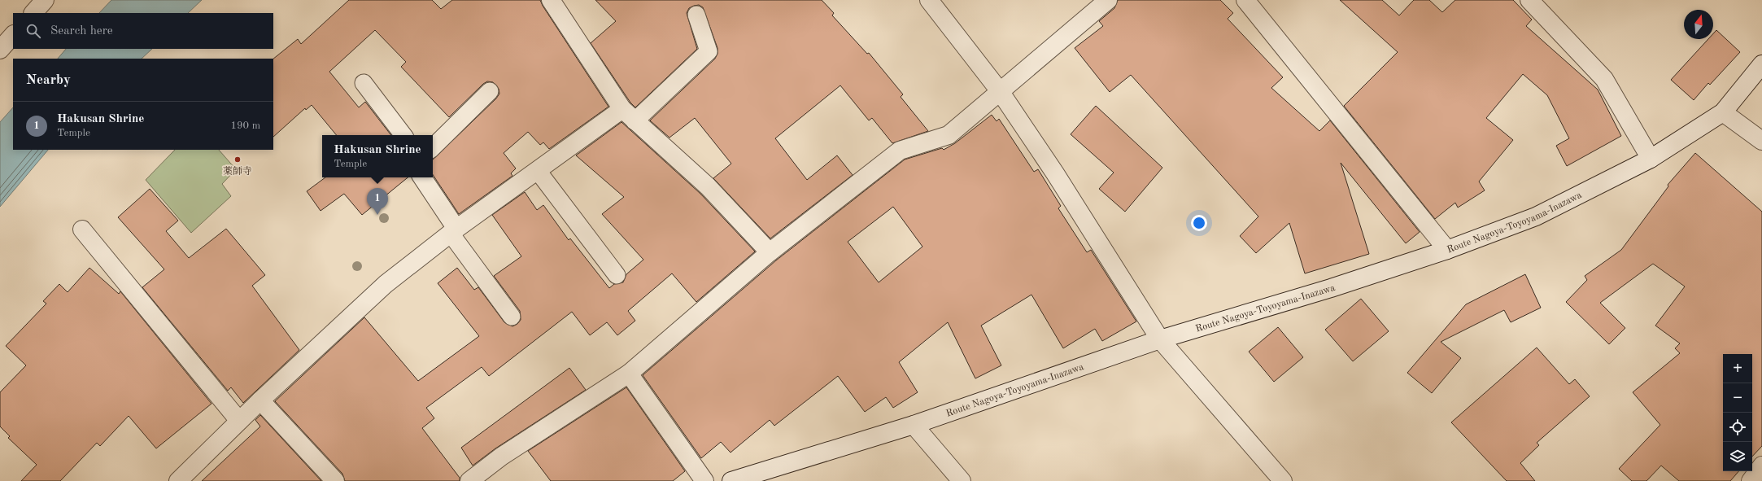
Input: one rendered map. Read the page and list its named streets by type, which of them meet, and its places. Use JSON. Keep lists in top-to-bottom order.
{
  "streets": {
    "street": ["Route Nagoya-Toyoyama-Inazawa"]
  },
  "places": ["薬師寺"],
  "north": "top",
  "page": {
    "search": "Search here",
    "heading": "Nearby",
    "list": [
      {
        "mark": "1",
        "name": "Hakusan Shrine",
        "note": "Temple",
        "value": "190 m"
      }
    ],
    "popup": ["Hakusan Shrine", "Temple"],
    "pins": "1",
    "map_buttons": ["+", "−"]
  }
}
